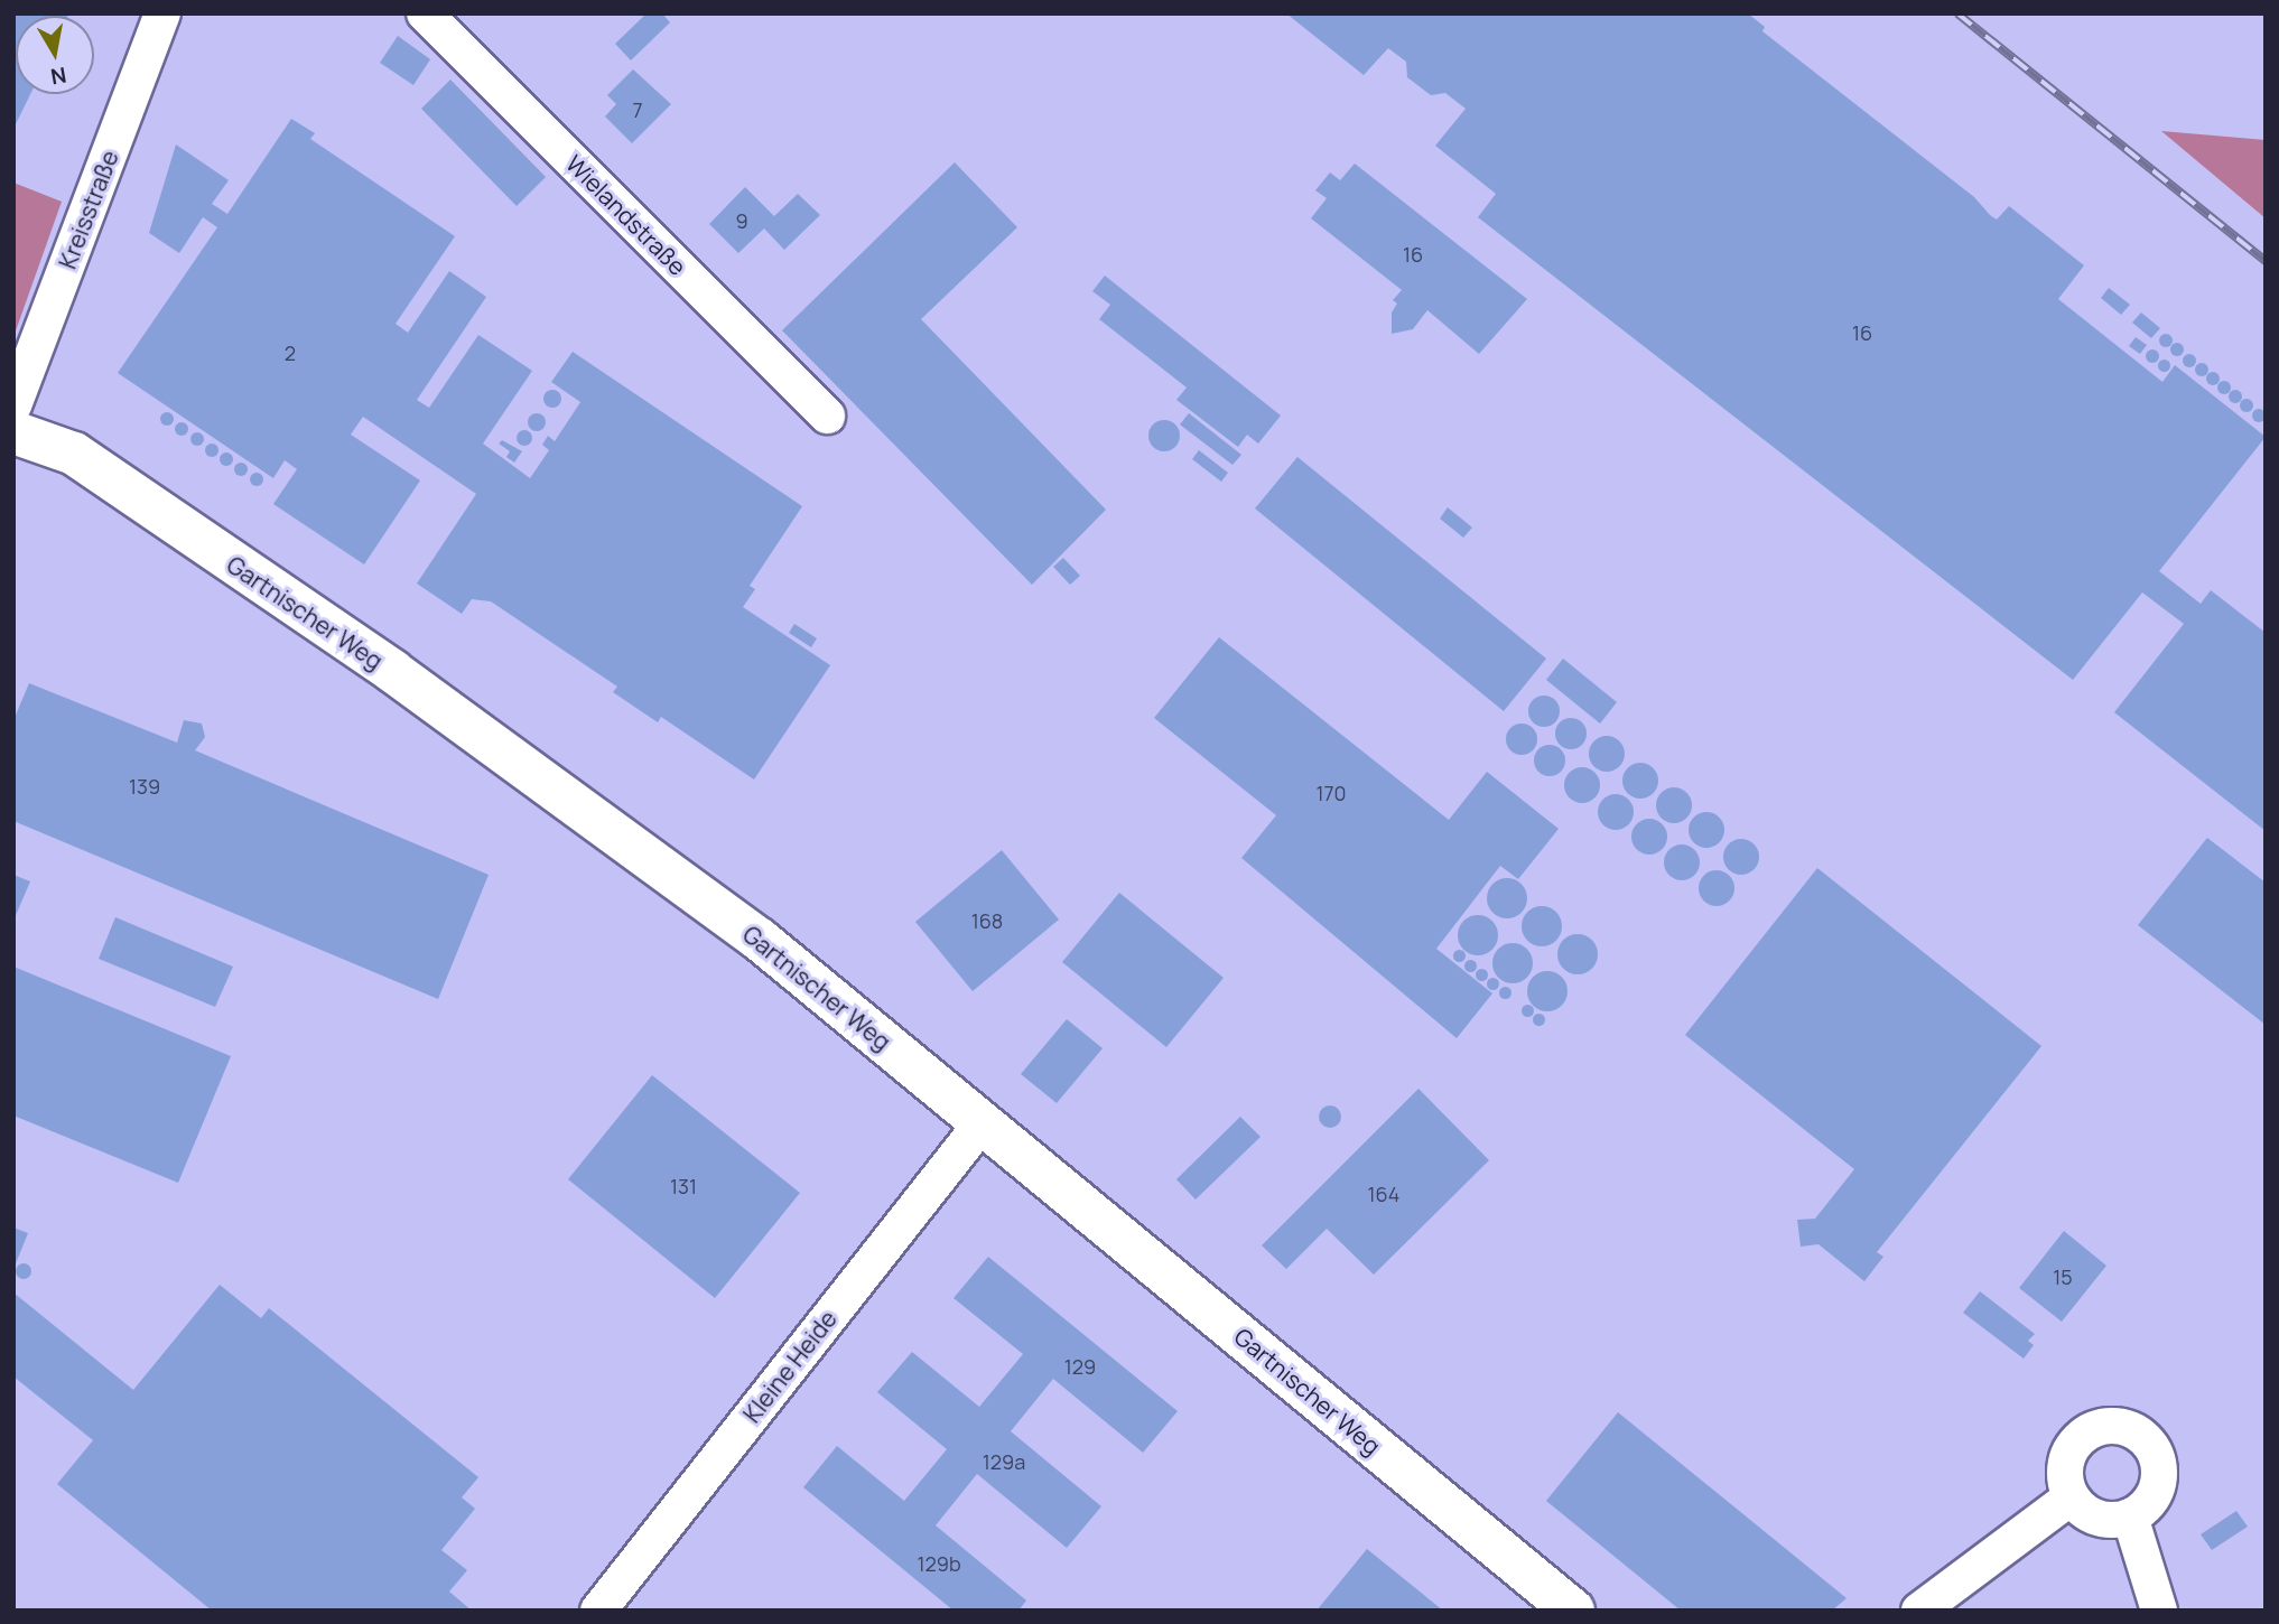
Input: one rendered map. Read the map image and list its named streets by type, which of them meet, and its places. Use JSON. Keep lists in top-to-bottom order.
{
  "streets": {
    "street": [
      "Kreisstraße",
      "Wielandstraße",
      "Gartnischer Weg",
      "Kleine Heide"
    ]
  },
  "crossings": [
    ["Gartnischer Weg", "Kleine Heide"]
  ],
  "house_numbers": [
    "7",
    "9",
    "16",
    "16",
    "2",
    "139",
    "170",
    "168",
    "131",
    "164",
    "15",
    "129",
    "129a",
    "129b"
  ],
  "north": "bottom"
}
